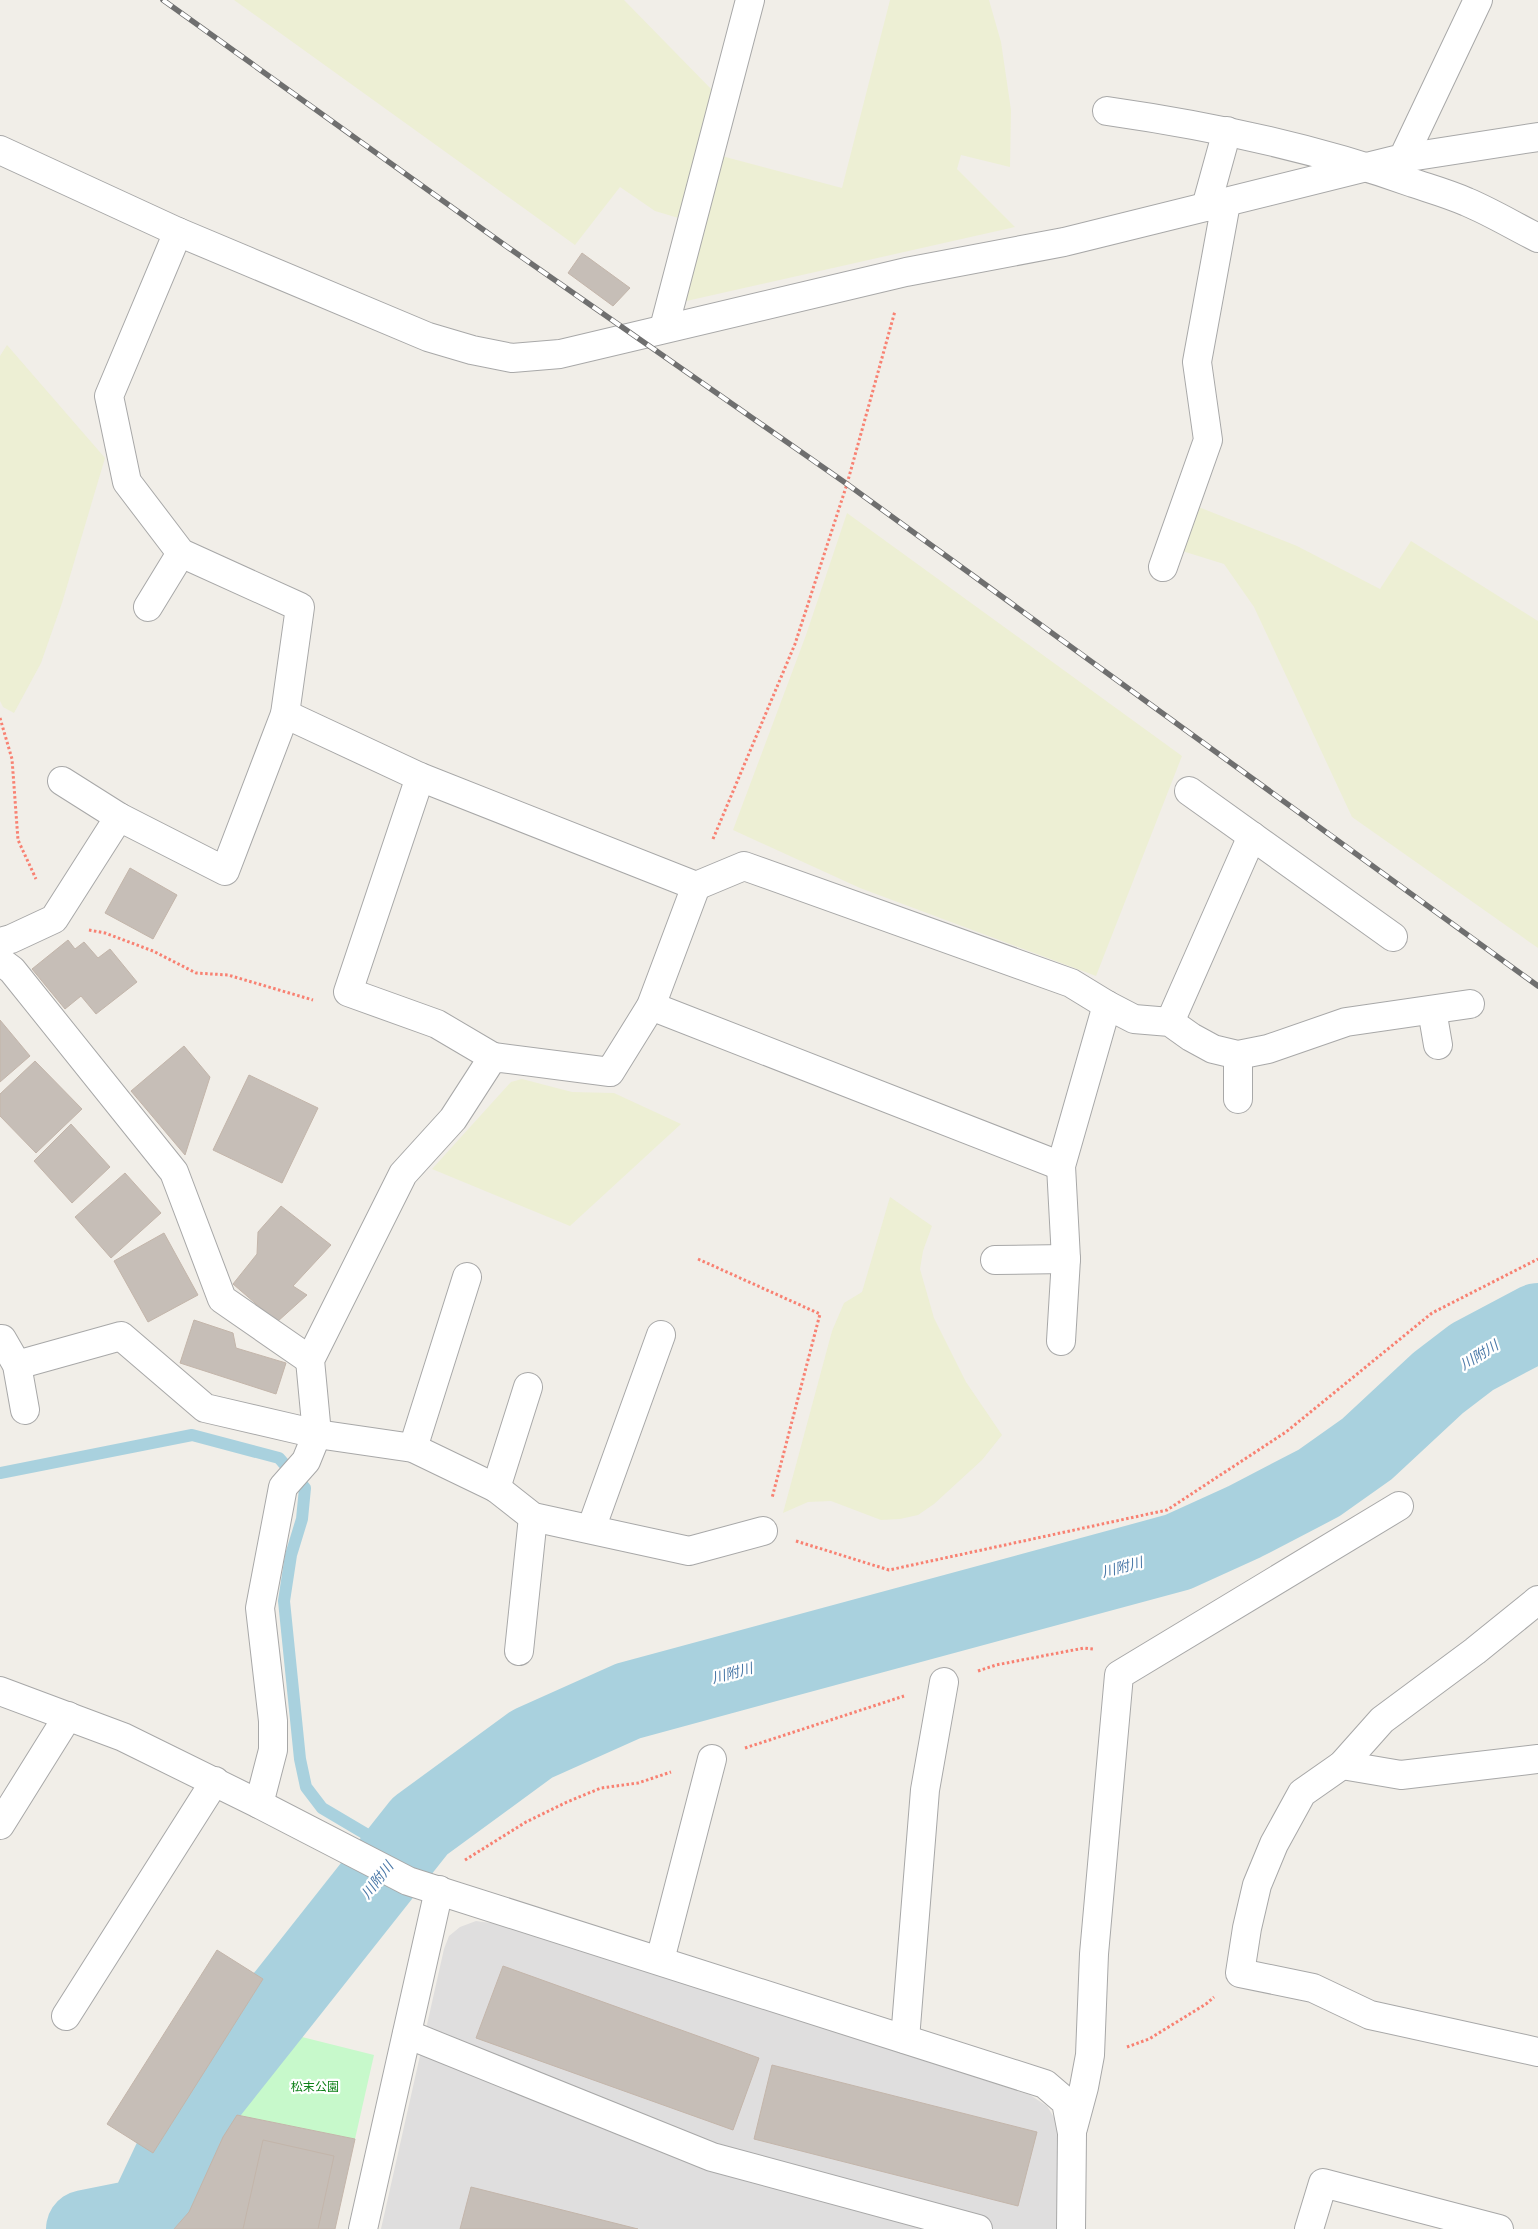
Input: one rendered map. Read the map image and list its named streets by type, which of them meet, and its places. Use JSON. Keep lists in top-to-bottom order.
{
  "water": ["川附川"],
  "parks": ["松末公園"]
}
